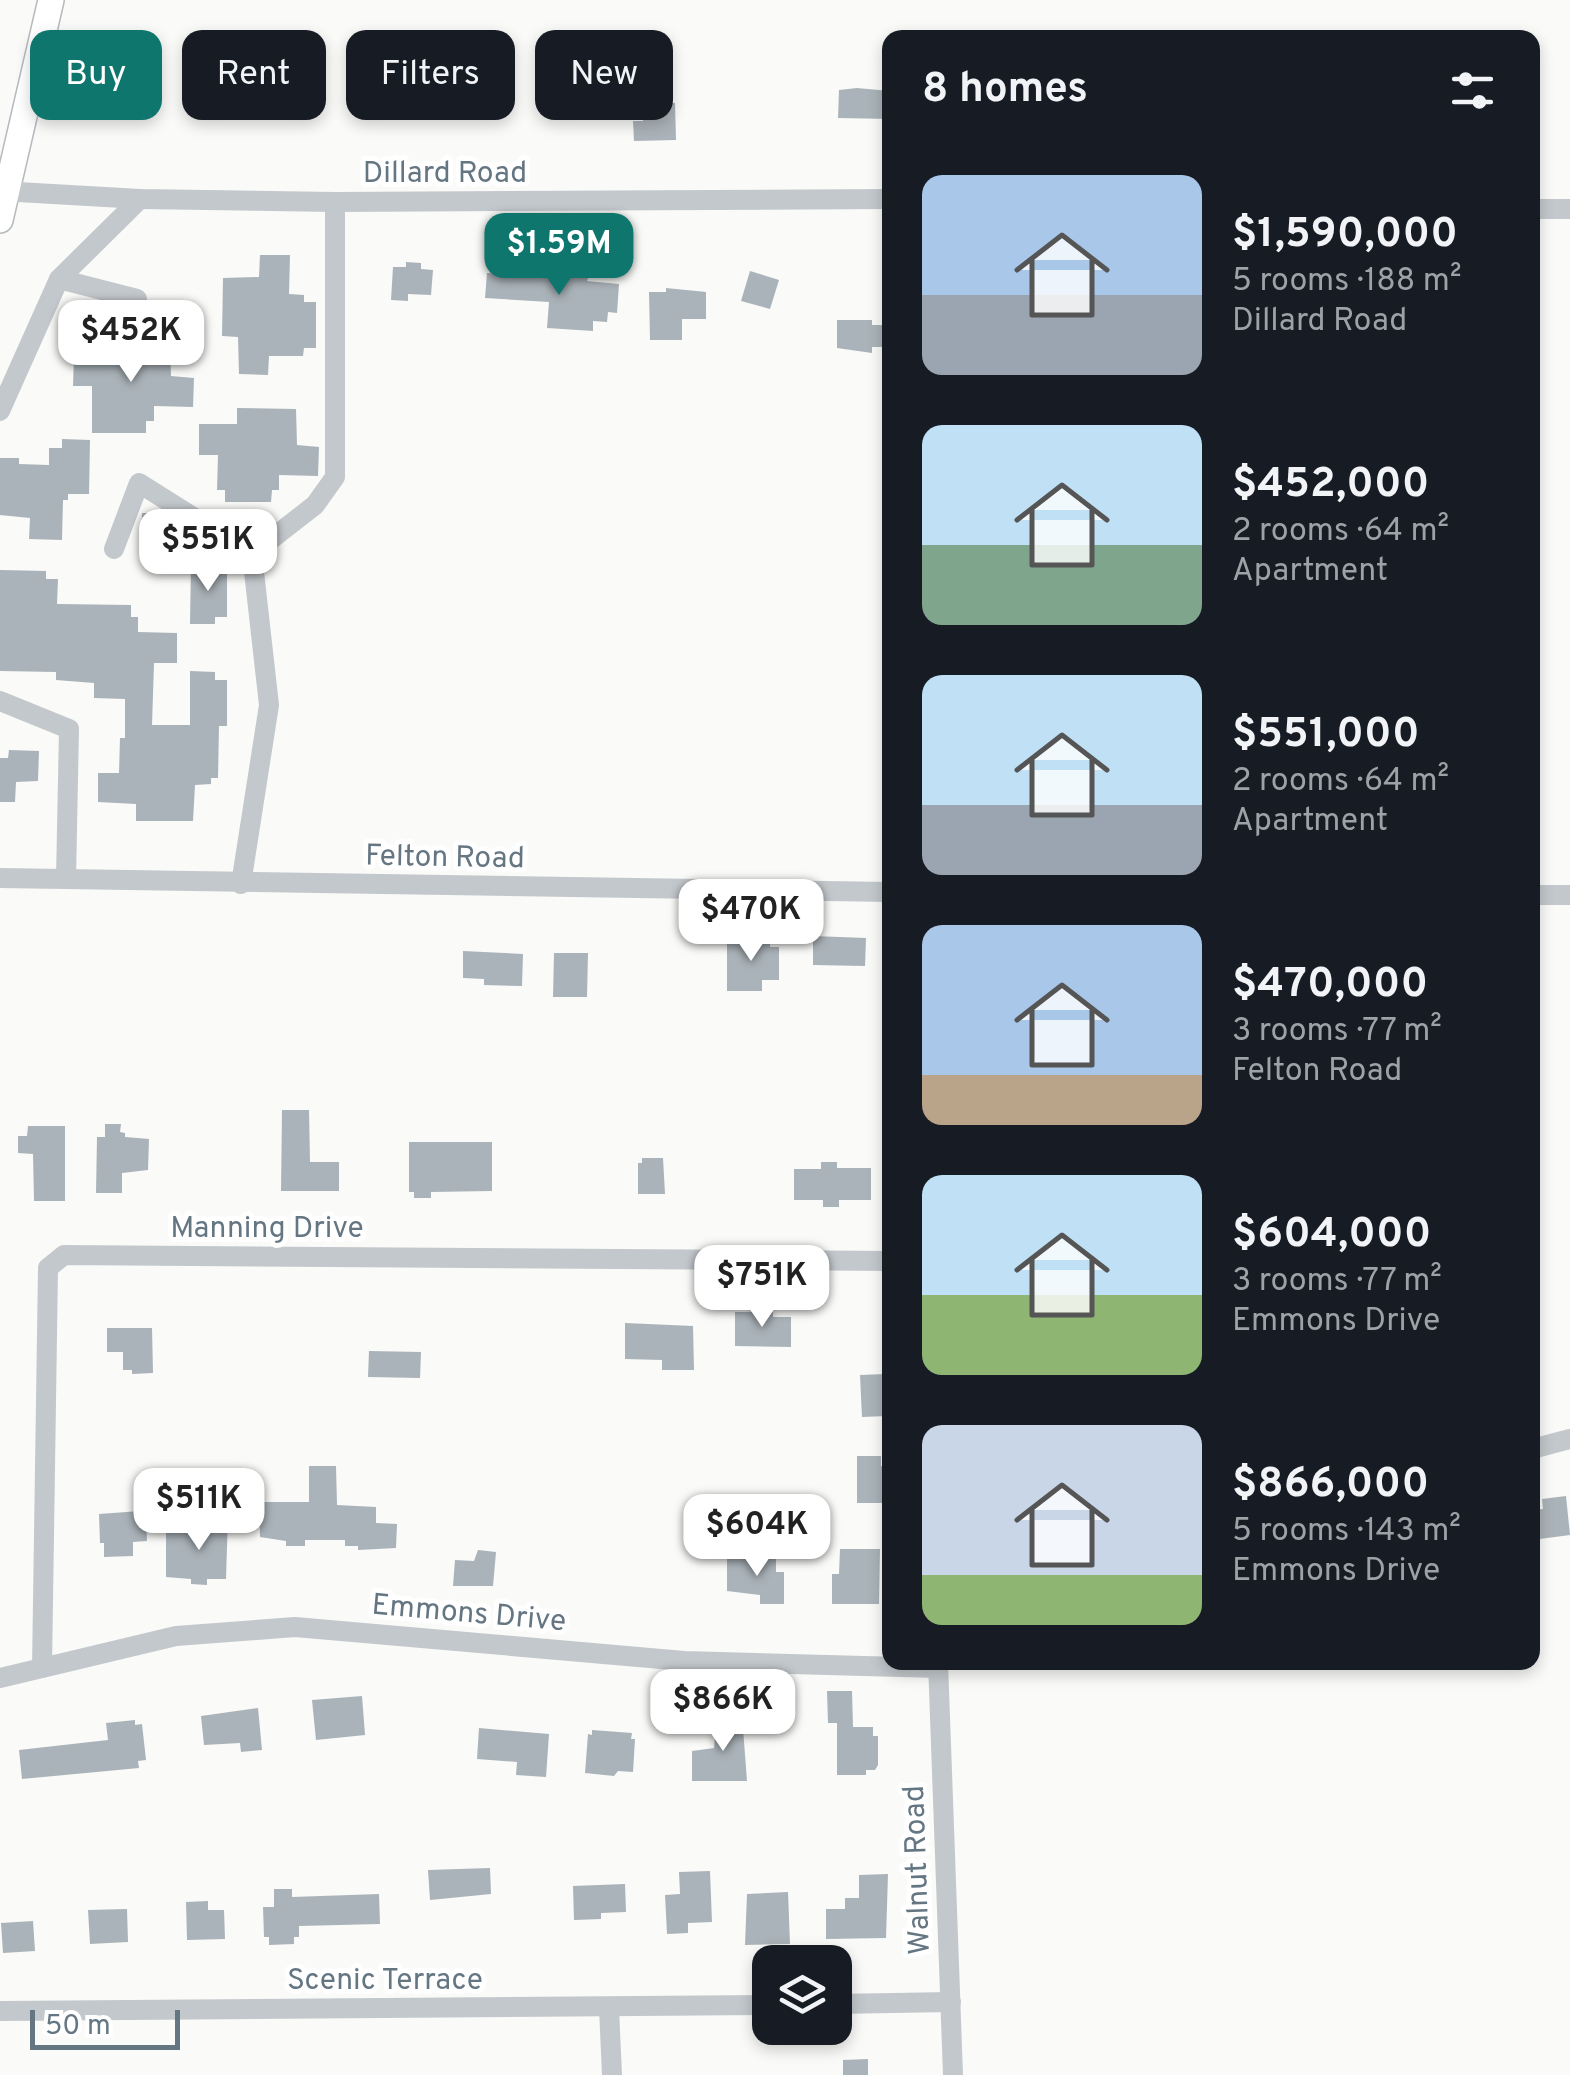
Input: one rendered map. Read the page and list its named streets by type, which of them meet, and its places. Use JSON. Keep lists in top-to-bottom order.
{
  "streets": {
    "street": [
      "Dillard Road",
      "Felton Road",
      "Manning Drive",
      "Emmons Drive",
      "Walnut Road",
      "Scenic Terrace"
    ]
  },
  "crossings": [
    ["Manning Drive", "Emmons Drive"]
  ],
  "scale_bar": "50 m",
  "page": {
    "chip": [
      "Buy",
      "Rent",
      "Filters",
      "New"
    ],
    "heading": "8 homes",
    "list": [
      {
        "name": "$1,590,000",
        "note": "5 rooms · 188 m² · Dillard Road"
      },
      {
        "name": "$452,000",
        "note": "2 rooms · 64 m² · Apartment"
      },
      {
        "name": "$551,000",
        "note": "2 rooms · 64 m² · Apartment"
      },
      {
        "name": "$470,000",
        "note": "3 rooms · 77 m² · Felton Road"
      },
      {
        "name": "$604,000",
        "note": "3 rooms · 77 m² · Emmons Drive"
      },
      {
        "name": "$866,000",
        "note": "5 rooms · 143 m² · Emmons Drive"
      }
    ],
    "price": [
      "$1.59M",
      "$452K",
      "$551K",
      "$470K",
      "$751K",
      "$511K",
      "$604K",
      "$866K"
    ],
    "scale": "50 m"
  }
}
